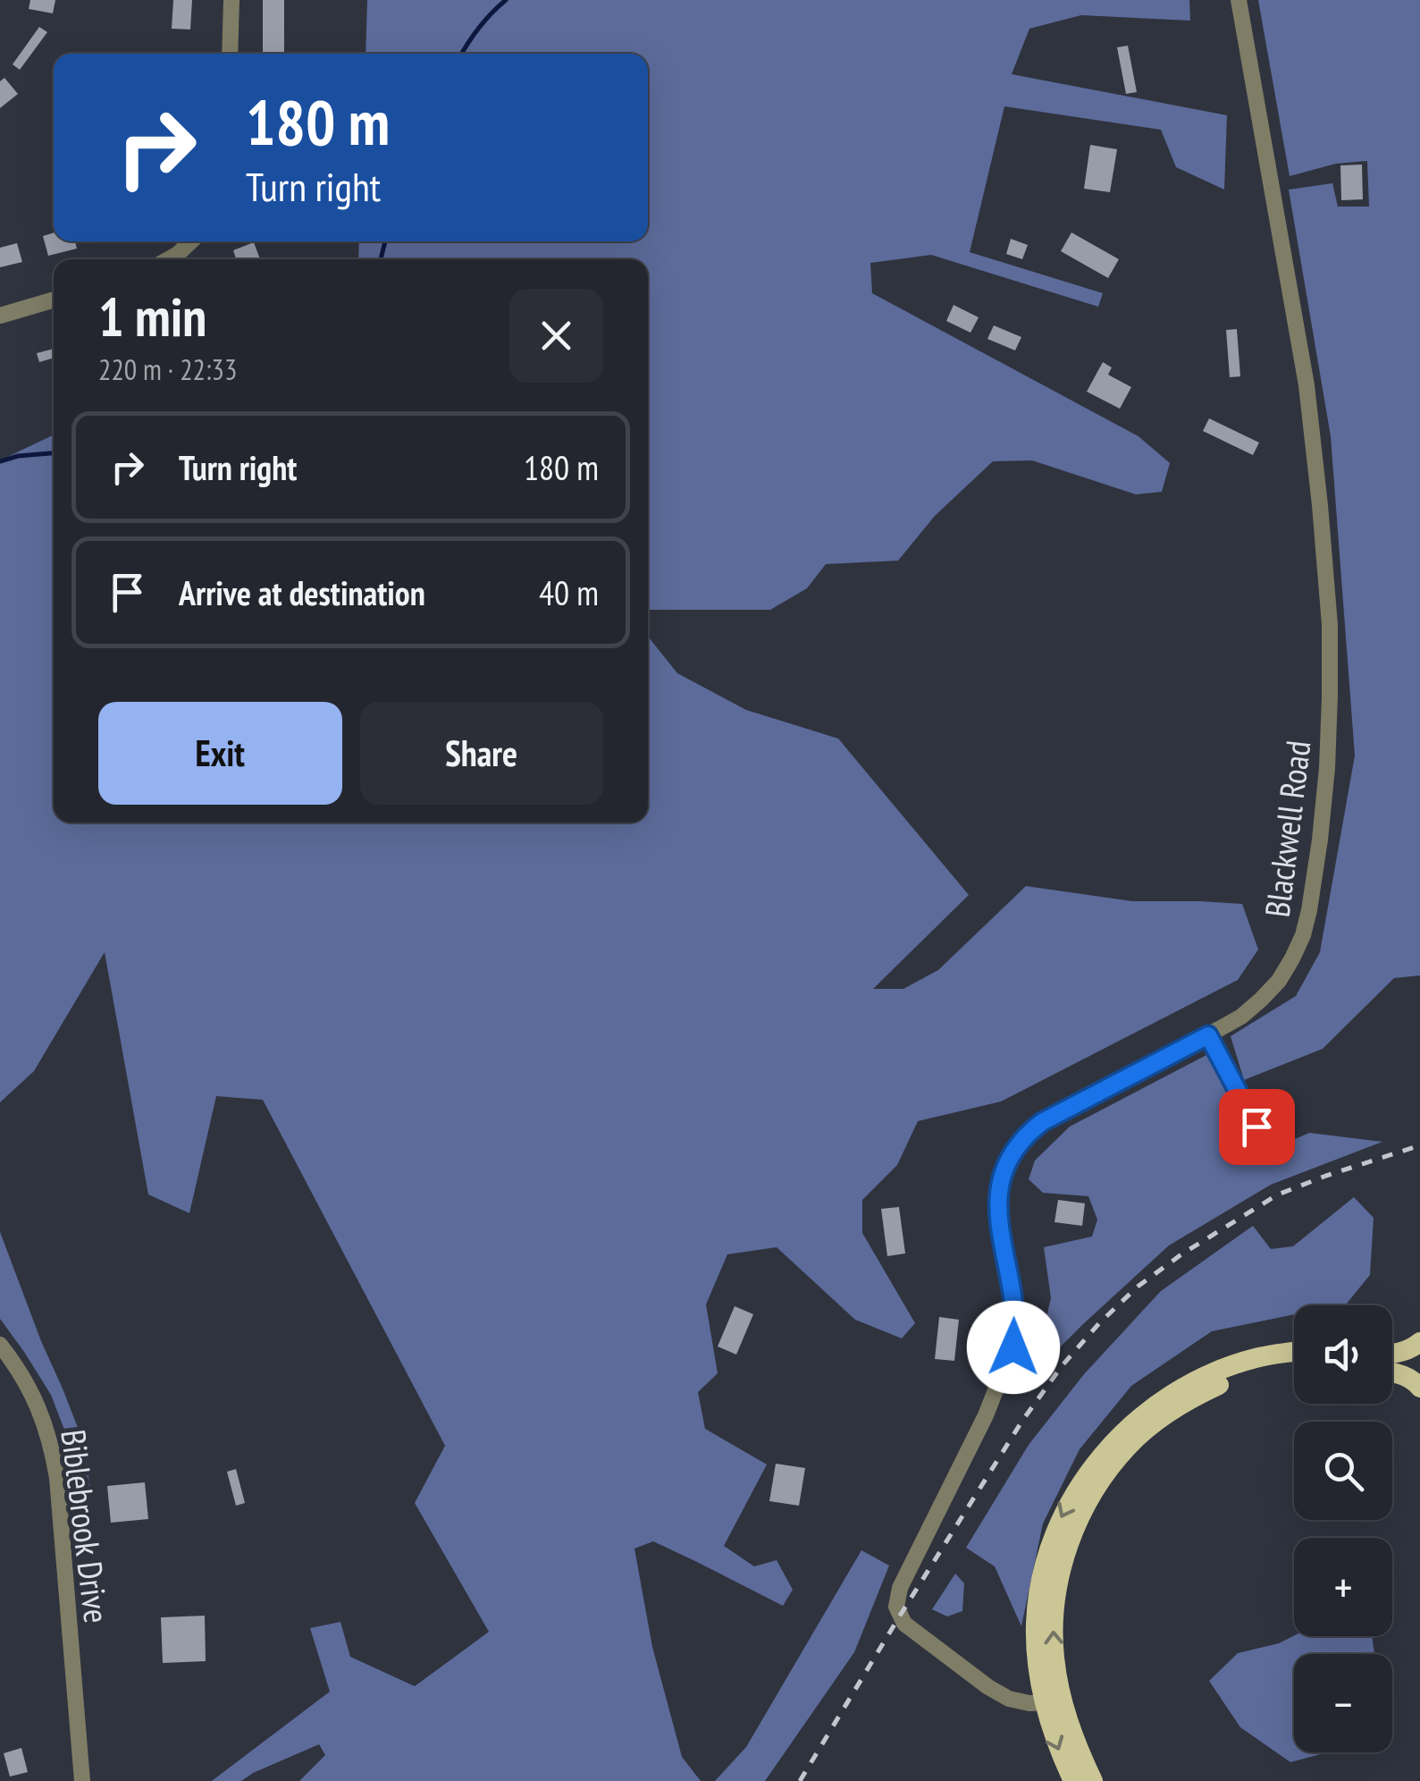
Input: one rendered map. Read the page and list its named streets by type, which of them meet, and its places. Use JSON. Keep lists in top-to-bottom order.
{
  "streets": {
    "street": ["Blackwell Road", "Biblebrook Drive"]
  },
  "page": {
    "turn": ["180 m", "Turn right"],
    "heading": ["1 min", "220 m · 22:33"],
    "list": [
      {
        "name": "Turn right",
        "value": "180 m"
      },
      {
        "name": "Arrive at destination",
        "value": "40 m"
      }
    ],
    "buttons": ["Exit", "Share"],
    "map_buttons": ["+", "−"]
  }
}
